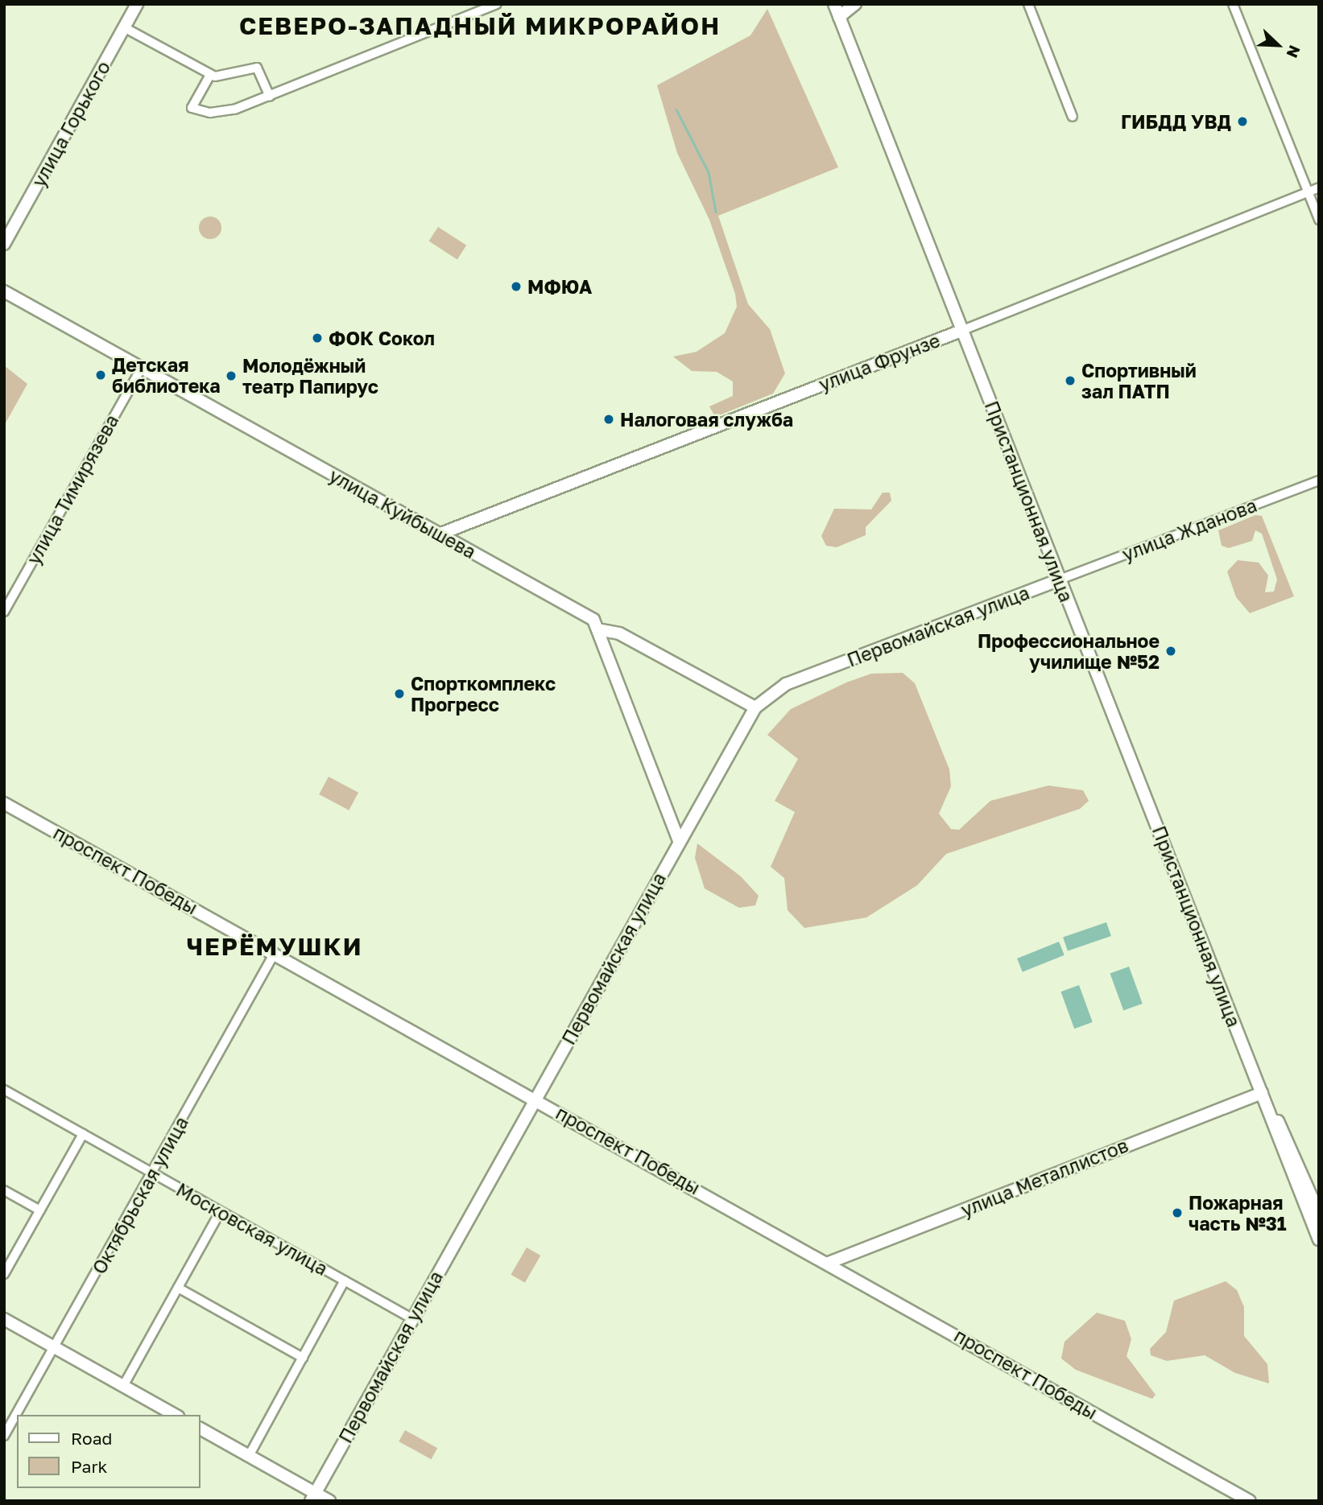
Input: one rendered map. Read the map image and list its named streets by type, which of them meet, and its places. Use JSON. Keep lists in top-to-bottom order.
{
  "streets": {
    "main road": [
      "улица Горького",
      "улица Фрунзе",
      "Пристанционная улица",
      "улица Куйбышева",
      "Первомайская улица",
      "проспект Победы",
      "улица Металлистов"
    ],
    "street": [
      "улица Тимирязева",
      "улица Жданова",
      "Октябрьская улица",
      "Московская улица"
    ]
  },
  "crossings": [
    ["улица Фрунзе", "Пристанционная улица"],
    ["улица Фрунзе", "улица Куйбышева"],
    ["улица Тимирязева", "улица Куйбышева"],
    ["Пристанционная улица", "улица Жданова"],
    ["Пристанционная улица", "Первомайская улица"],
    ["Пристанционная улица", "улица Металлистов"],
    ["улица Куйбышева", "Первомайская улица"],
    ["улица Жданова", "Первомайская улица"],
    ["Первомайская улица", "проспект Победы"],
    ["Первомайская улица", "Московская улица"],
    ["проспект Победы", "улица Металлистов"],
    ["проспект Победы", "Октябрьская улица"],
    ["Октябрьская улица", "Московская улица"]
  ],
  "districts": ["СЕВЕРО-ЗАПАДНЫЙ МИКРОРАЙОН", "ЧЕРЁМУШКИ"],
  "places": [
    "ГИБДД УВД",
    "МФЮА",
    "ФОК Сокол",
    "Детская библиотека",
    "Молодёжный театр Папирус",
    "Спортивный зал ПАТП",
    "Налоговая служба",
    "Профессиональное училище №52",
    "Спорткомплекс Прогресс",
    "Пожарная часть №31"
  ],
  "legend": ["Road", "Park"],
  "north": "bottom right"
}
